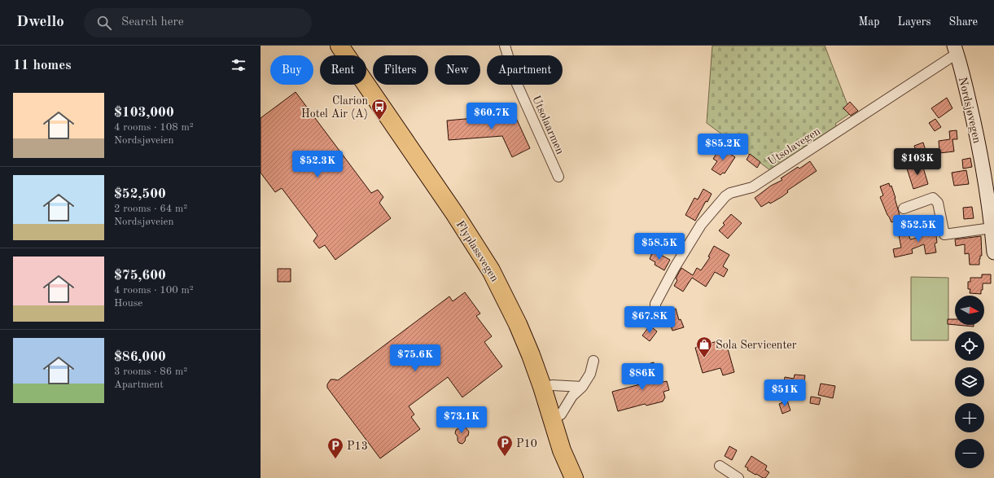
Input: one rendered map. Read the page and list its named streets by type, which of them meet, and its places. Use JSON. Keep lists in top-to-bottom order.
{
  "streets": {
    "highway": ["Flyplassvegen"],
    "street": ["Nordsjøvegen", "Utsolaarmen", "Utsolavegen"]
  },
  "crossings": [
    ["Nordsjøvegen", "Utsolavegen"]
  ],
  "places": {
    "bus stop": ["Clarion Hotel Air (A)"],
    "shop": ["Sola Servicenter"],
    "parking": ["P10", "P13"]
  },
  "north": "right",
  "page": {
    "header": "Dwello",
    "search": "Search here",
    "nav": ["Map", "Layers", "Share"],
    "heading": "11 homes",
    "chip": [
      "Buy",
      "Rent",
      "Filters",
      "New",
      "Apartment"
    ],
    "list": [
      {
        "name": "$103,000",
        "note": "4 rooms · 108 m² · Nordsjøveien"
      },
      {
        "name": "$52,500",
        "note": "2 rooms · 64 m² · Nordsjøveien"
      },
      {
        "name": "$75,600",
        "note": "4 rooms · 100 m² · House"
      },
      {
        "name": "$86,000",
        "note": "3 rooms · 86 m² · Apartment"
      }
    ],
    "price": [
      "$60.7K",
      "$85.2K",
      "$103K",
      "$52.3K",
      "$52.5K",
      "$58.5K",
      "$67.8K",
      "$75.6K",
      "$86K",
      "$51K",
      "$73.1K"
    ],
    "map_buttons": ["+", "−"]
  }
}
